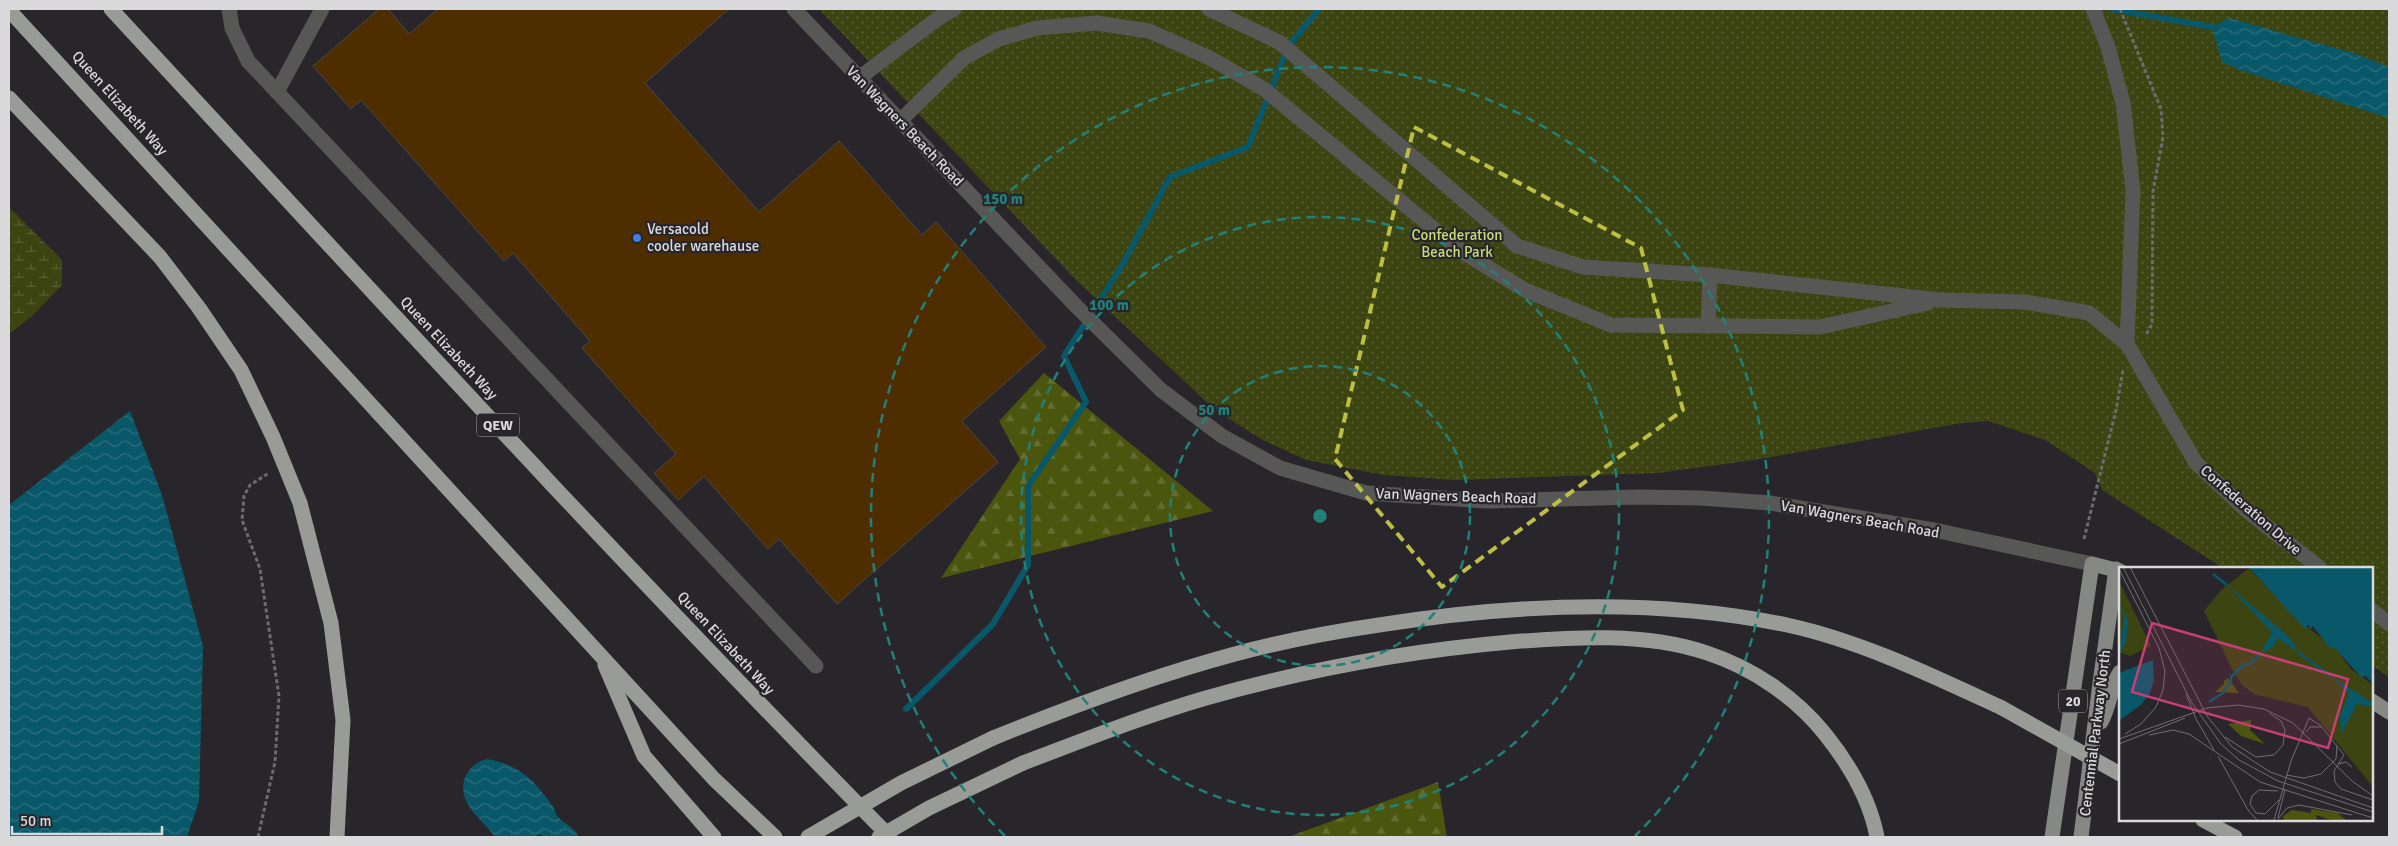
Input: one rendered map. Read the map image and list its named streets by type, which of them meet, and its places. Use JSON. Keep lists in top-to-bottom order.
{
  "streets": {
    "highway": ["Queen Elizabeth Way", "QEW"],
    "main road": ["20", "Centennial Parkway North"],
    "street": ["Van Wagners Beach Road", "Confederation Drive"]
  },
  "crossings": [
    ["Van Wagners Beach Road", "Centennial Parkway North"]
  ],
  "parks": ["Confederation Beach Park"],
  "places": ["Versacold cooler warehause"],
  "scale_bar": "50 m",
  "rings": ["150 m", "100 m", "50 m"]
}
